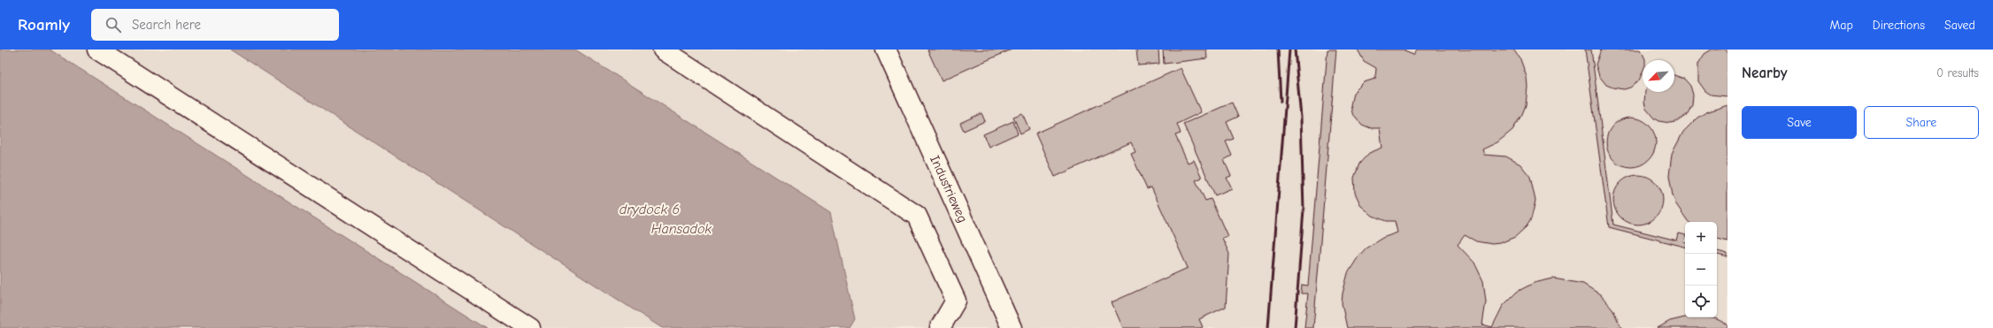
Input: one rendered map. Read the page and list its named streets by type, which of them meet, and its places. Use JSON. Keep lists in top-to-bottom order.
{
  "streets": {
    "street": ["Industrieweg"]
  },
  "water": ["drydock 6", "Hansadok"],
  "north": "bottom left",
  "page": {
    "header": "Roamly",
    "search": "Search here",
    "nav": ["Map", "Directions", "Saved"],
    "heading": ["Nearby", "0 results"],
    "buttons": ["Save", "Share"],
    "map_buttons": ["+", "−"]
  }
}
